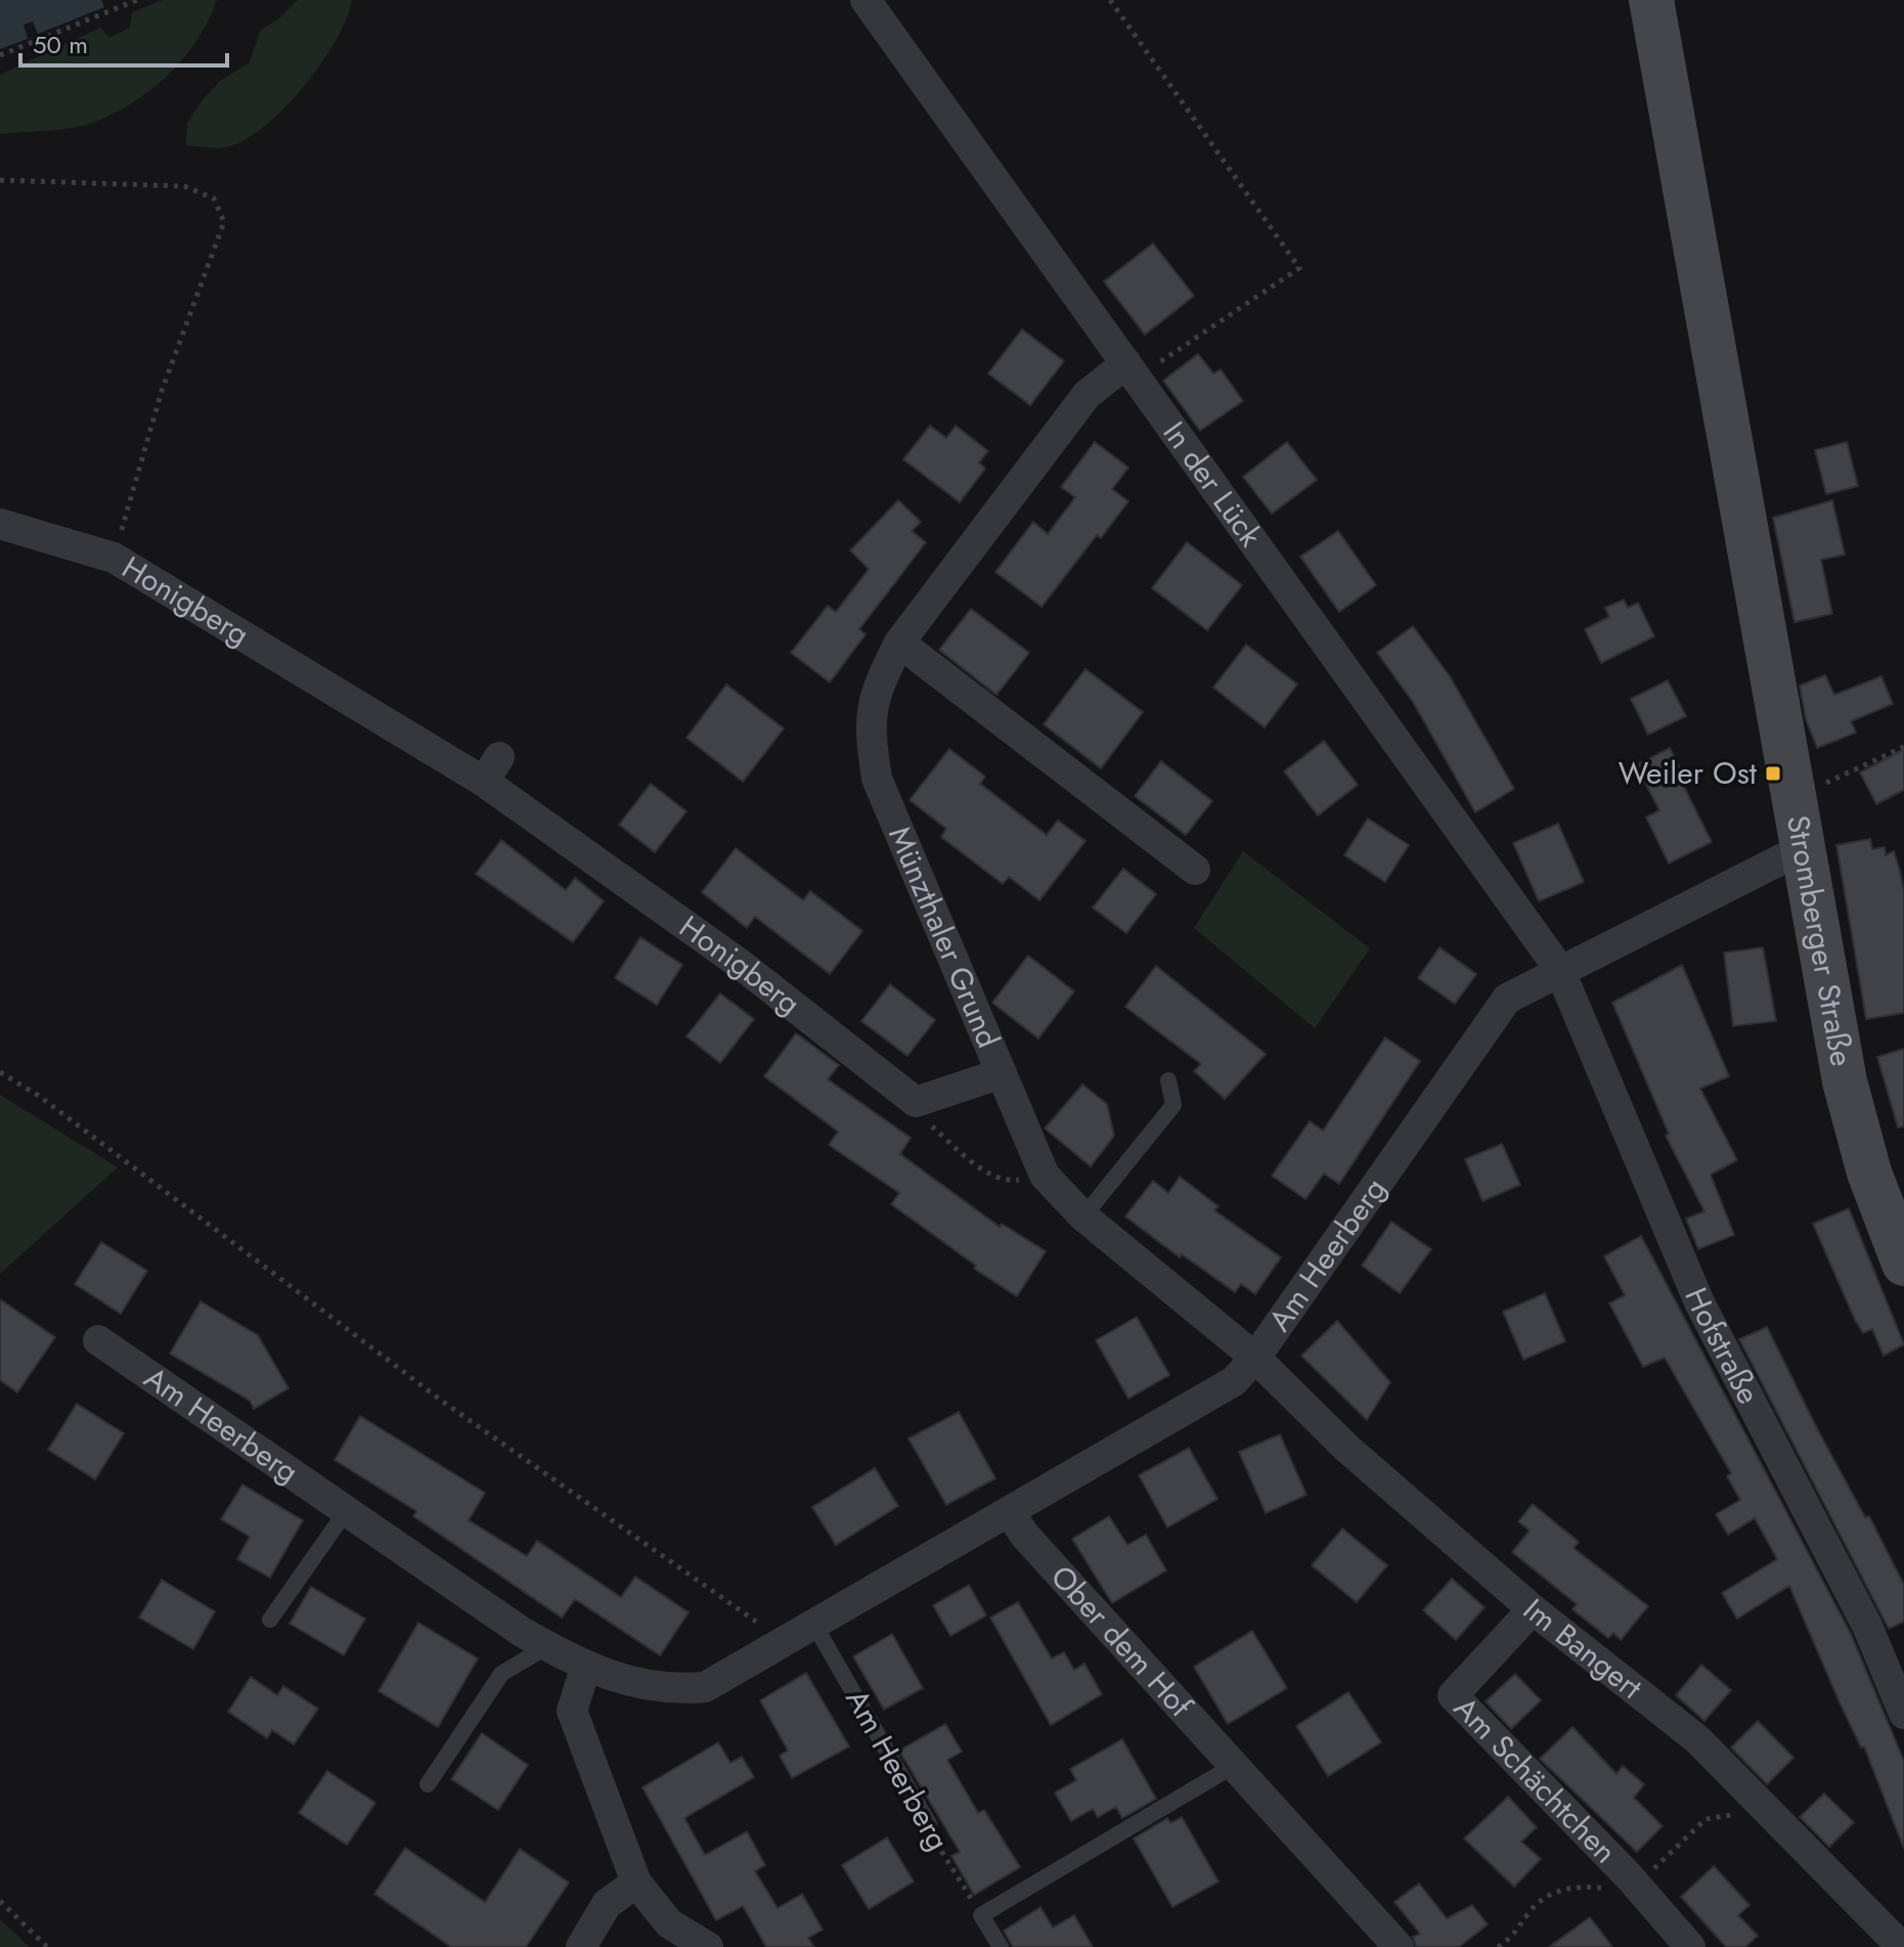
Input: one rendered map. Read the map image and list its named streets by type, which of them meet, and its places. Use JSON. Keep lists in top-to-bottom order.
{
  "streets": {
    "main road": ["Stromberger Straße"],
    "street": [
      "In der Lück",
      "Honigberg",
      "Münzthaler Grund",
      "Am Heerberg",
      "Hofstraße",
      "Ober dem Hof",
      "Im Bangert",
      "Am Schächtchen"
    ]
  },
  "crossings": [
    ["In der Lück", "Münzthaler Grund"],
    ["In der Lück", "Am Heerberg"],
    ["In der Lück", "Hofstraße"],
    ["Münzthaler Grund", "Am Heerberg"],
    ["Münzthaler Grund", "Im Bangert"],
    ["Stromberger Straße", "Am Heerberg"],
    ["Am Heerberg", "Hofstraße"],
    ["Am Heerberg", "Ober dem Hof"],
    ["Am Heerberg", "Im Bangert"],
    ["Im Bangert", "Am Schächtchen"]
  ],
  "places": {
    "transit": ["Weiler Ost"]
  },
  "scale_bar": "50 m"
}
